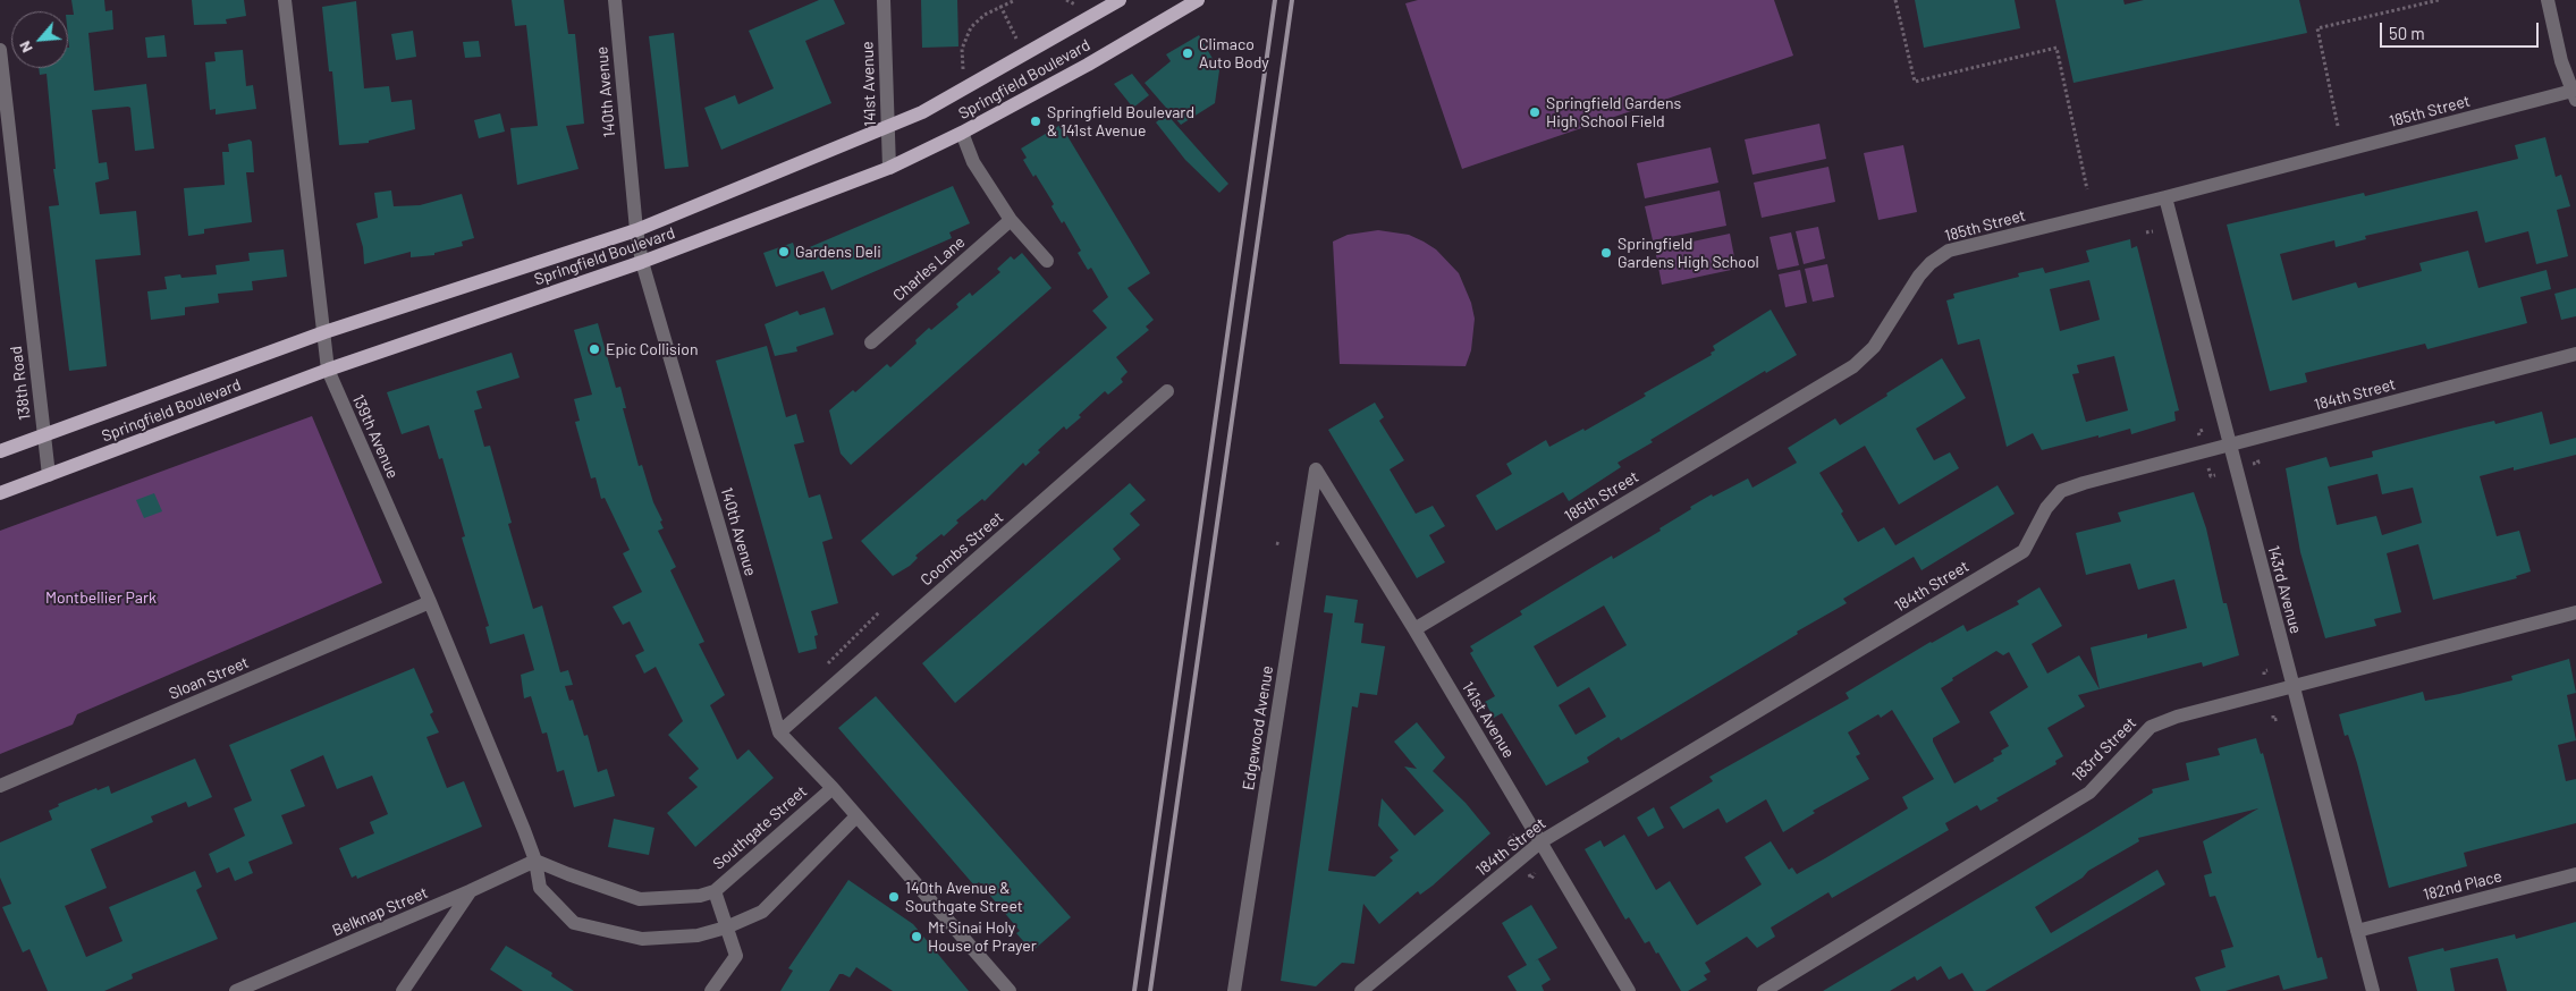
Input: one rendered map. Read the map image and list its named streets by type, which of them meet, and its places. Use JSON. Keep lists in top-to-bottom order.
{
  "streets": {
    "main road": ["Springfield Boulevard"],
    "street": [
      "141st Avenue",
      "140th Avenue",
      "185th Street",
      "Charles Lane",
      "138th Road",
      "184th Street",
      "139th Avenue",
      "Coombs Street",
      "143rd Avenue",
      "Sloan Street",
      "Edgewood Avenue",
      "183rd Street",
      "Southgate Street",
      "182nd Place",
      "Belknap Street"
    ]
  },
  "crossings": [
    ["Springfield Boulevard", "141st Avenue"],
    ["Springfield Boulevard", "140th Avenue"],
    ["Springfield Boulevard", "138th Road"],
    ["Springfield Boulevard", "139th Avenue"],
    ["141st Avenue", "185th Street"],
    ["141st Avenue", "184th Street"],
    ["141st Avenue", "Edgewood Avenue"],
    ["140th Avenue", "Coombs Street"],
    ["140th Avenue", "Southgate Street"],
    ["185th Street", "143rd Avenue"],
    ["184th Street", "143rd Avenue"],
    ["139th Avenue", "Sloan Street"],
    ["139th Avenue", "Southgate Street"],
    ["139th Avenue", "Belknap Street"],
    ["143rd Avenue", "183rd Street"],
    ["143rd Avenue", "182nd Place"]
  ],
  "parks": ["Montbellier Park"],
  "places": [
    "Climaco Auto Body",
    "Springfield Gardens High School Field",
    "Springfield Boulevard & 141st Avenue",
    "Gardens Deli",
    "Springfield Gardens High School",
    "Epic Collision",
    "140th Avenue & Southgate Street",
    "Mt Sinai Holy House of Prayer"
  ],
  "scale_bar": "50 m",
  "north": "bottom left"
}
